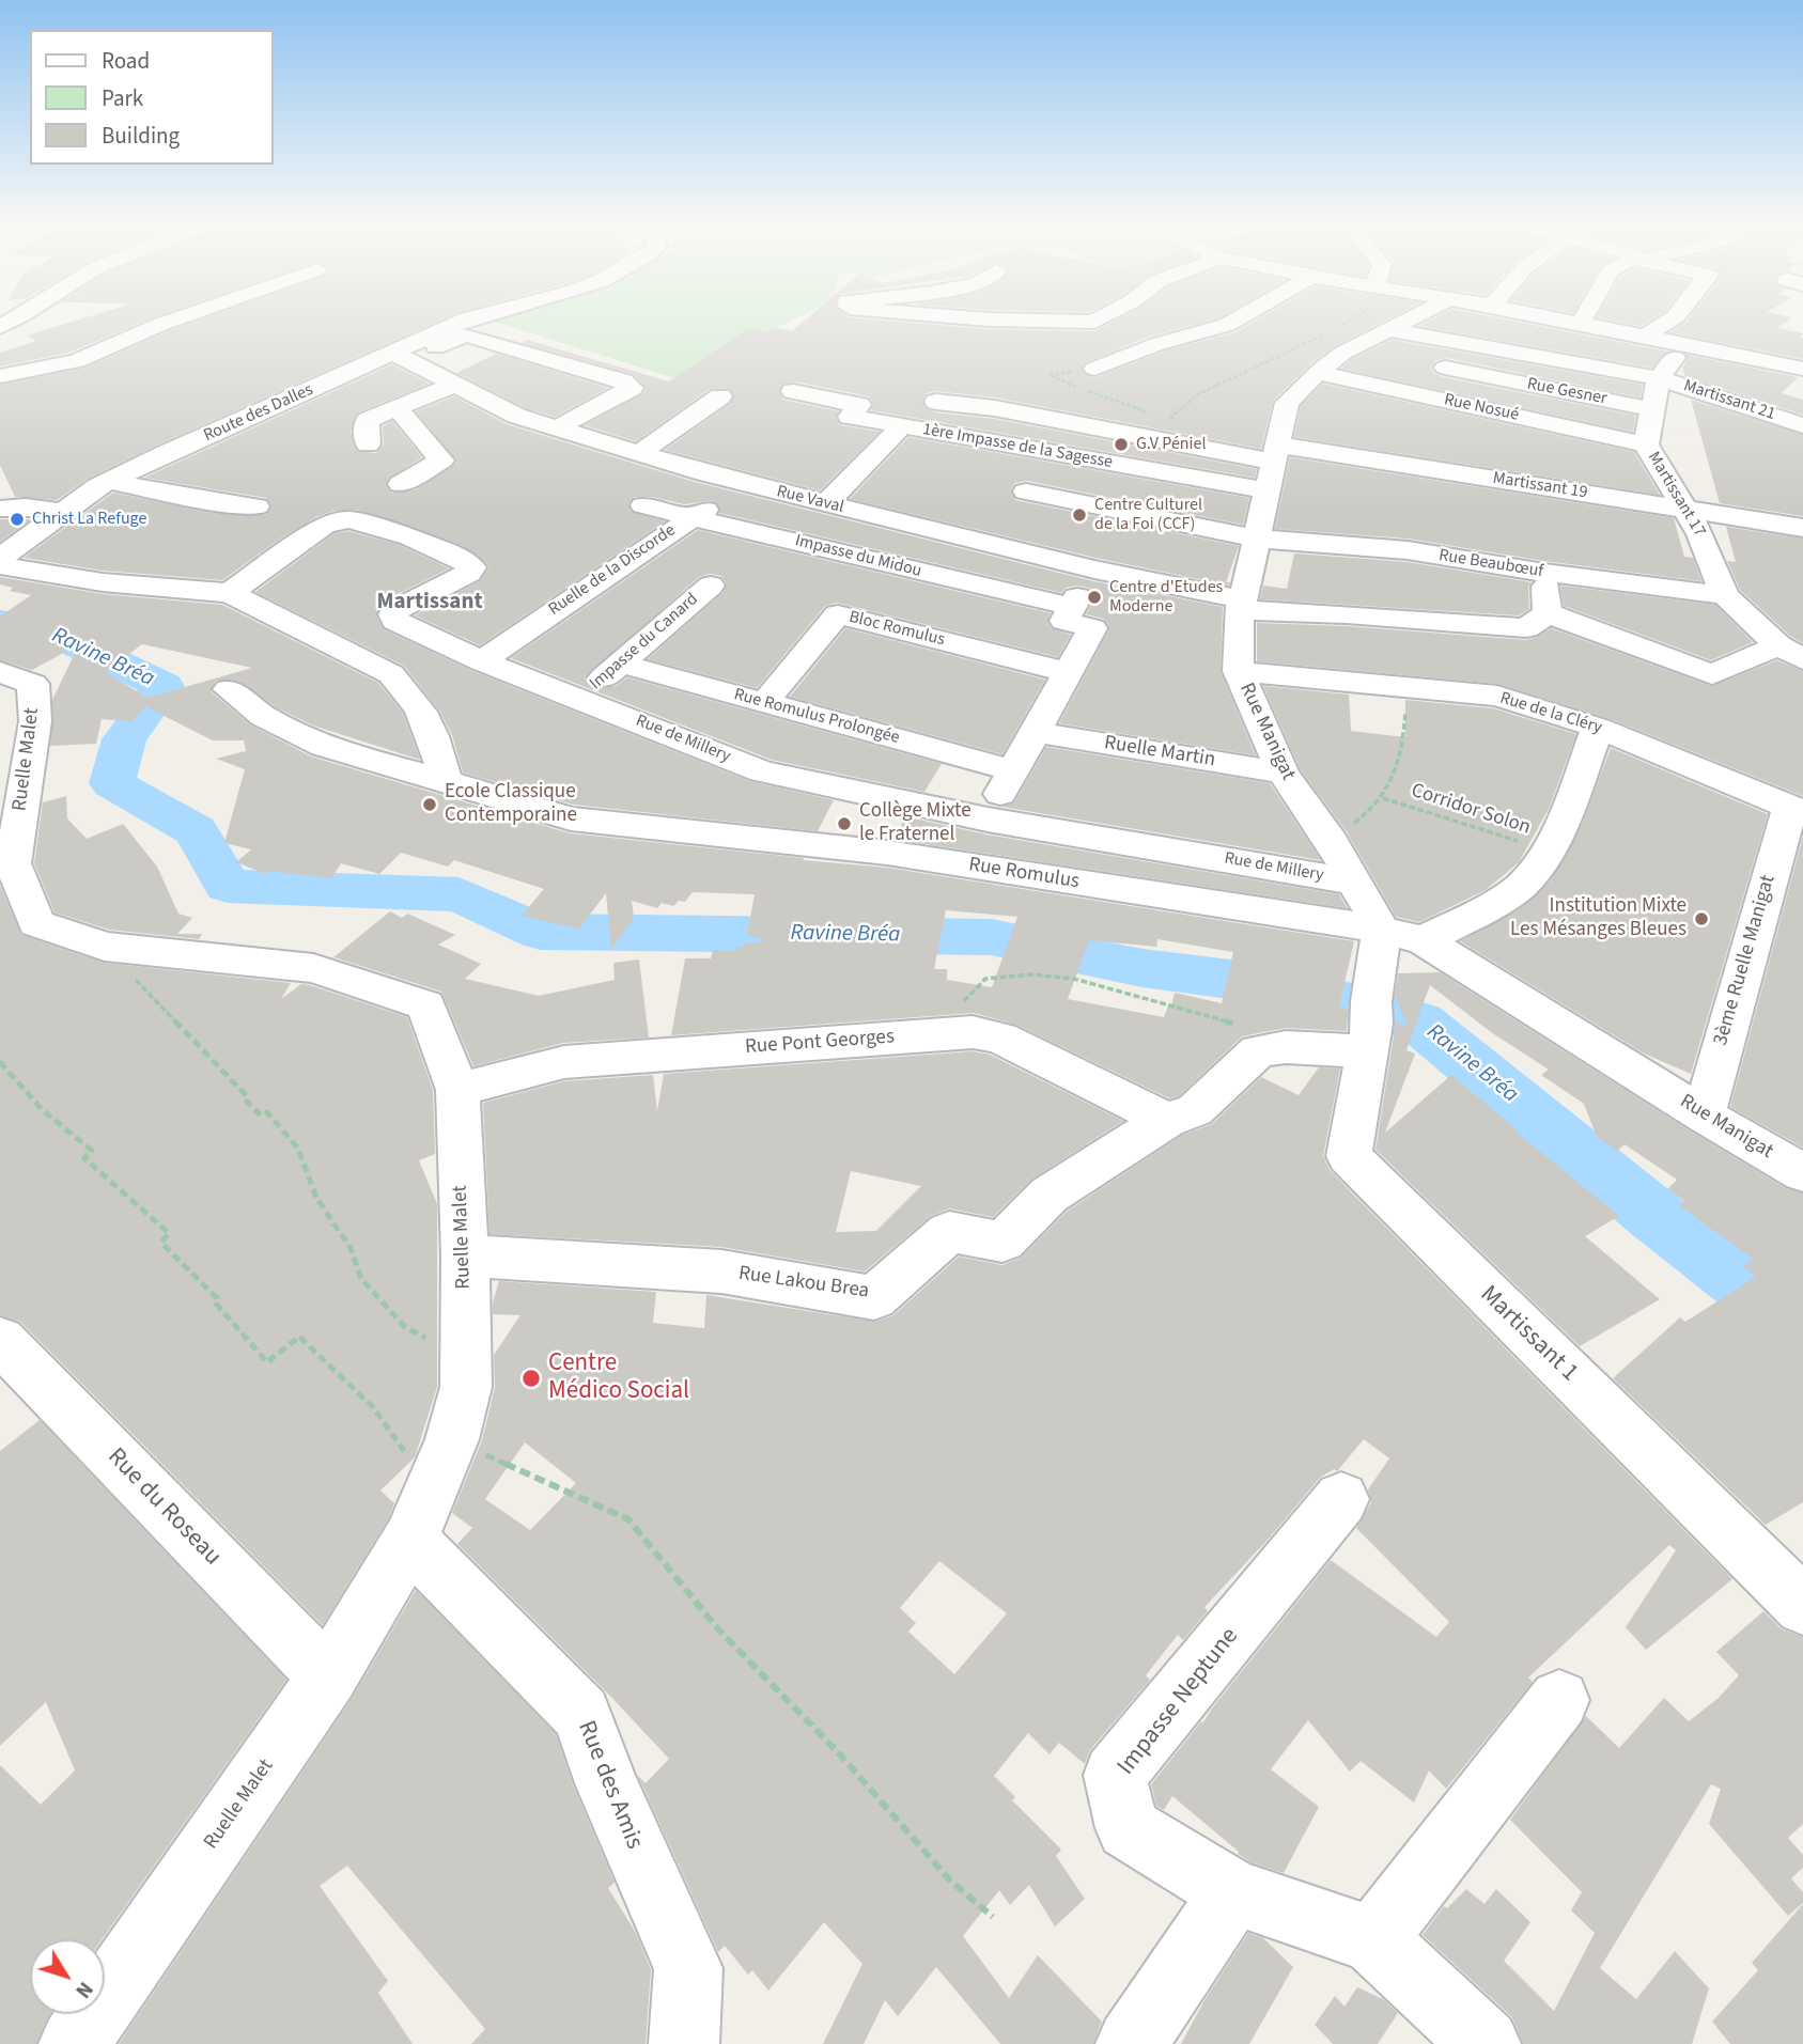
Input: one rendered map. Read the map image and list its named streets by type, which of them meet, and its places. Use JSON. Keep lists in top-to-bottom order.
{
  "streets": {
    "street": [
      "Rue Gesner",
      "Martissant 21",
      "Rue Nosué",
      "Route des Dalles",
      "1ère Impasse de la Sagesse",
      "Martissant 19",
      "Martissant 17",
      "Rue Vaval",
      "Impasse du Midou",
      "Rue Beaubœuf",
      "Ruelle de la Discorde",
      "Bloc Romulus",
      "Impasse du Canard",
      "Rue de la Cléry",
      "Rue Romulus Prolongée",
      "Rue Manigat",
      "Rue de Millery",
      "Ruelle Martin",
      "Ruelle Malet",
      "Rue Romulus",
      "3ème Ruelle Manigat",
      "Rue Pont Georges",
      "Rue Lakou Brea",
      "Martissant 1",
      "Rue du Roseau",
      "Impasse Neptune",
      "Rue des Amis"
    ],
    "path": ["Corridor Solon"]
  },
  "crossings": [
    ["Rue Gesner", "Martissant 17"],
    ["Martissant 21", "Martissant 17"],
    ["Martissant 21", "Rue Manigat"],
    ["Rue Nosué", "Martissant 17"],
    ["Rue Nosué", "Rue Manigat"],
    ["Route des Dalles", "Rue Vaval"],
    ["1ère Impasse de la Sagesse", "Martissant 19"],
    ["1ère Impasse de la Sagesse", "Rue Manigat"],
    ["Martissant 19", "Martissant 17"],
    ["Martissant 19", "Rue Manigat"],
    ["Martissant 17", "Rue Beaubœuf"],
    ["Rue Vaval", "Ruelle de la Discorde"],
    ["Rue Vaval", "Rue Manigat"],
    ["Impasse du Midou", "Ruelle de la Discorde"],
    ["Rue Beaubœuf", "Rue Manigat"],
    ["Ruelle de la Discorde", "Rue de Millery"],
    ["Bloc Romulus", "Rue Romulus Prolongée"],
    ["Impasse du Canard", "Rue Romulus Prolongée"],
    ["Impasse du Canard", "Rue de Millery"],
    ["Rue de la Cléry", "Rue Manigat"],
    ["Rue de la Cléry", "3ème Ruelle Manigat"],
    ["Rue Manigat", "Rue de Millery"],
    ["Rue Manigat", "Ruelle Martin"],
    ["Rue Manigat", "Rue Romulus"],
    ["Rue Manigat", "3ème Ruelle Manigat"],
    ["Ruelle Malet", "Rue Pont Georges"],
    ["Ruelle Malet", "Rue Lakou Brea"],
    ["Ruelle Malet", "Rue du Roseau"],
    ["Ruelle Malet", "Rue des Amis"],
    ["Rue Pont Georges", "Rue Lakou Brea"],
    ["Rue Lakou Brea", "Martissant 1"]
  ],
  "districts": ["Martissant"],
  "water": ["Ravine Bréa"],
  "places": [
    "G.V Péniel",
    "Centre Culturel de la Foi (CCF)",
    "Christ La Refuge",
    "Centre d'Etudes Moderne",
    "Ecole Classique Contemporaine",
    "Collège Mixte le Fraternel",
    "Institution Mixte Les Mésanges Bleues",
    "Centre Médico Social"
  ],
  "legend": ["Road", "Park", "Building"],
  "north": "bottom right"
}
